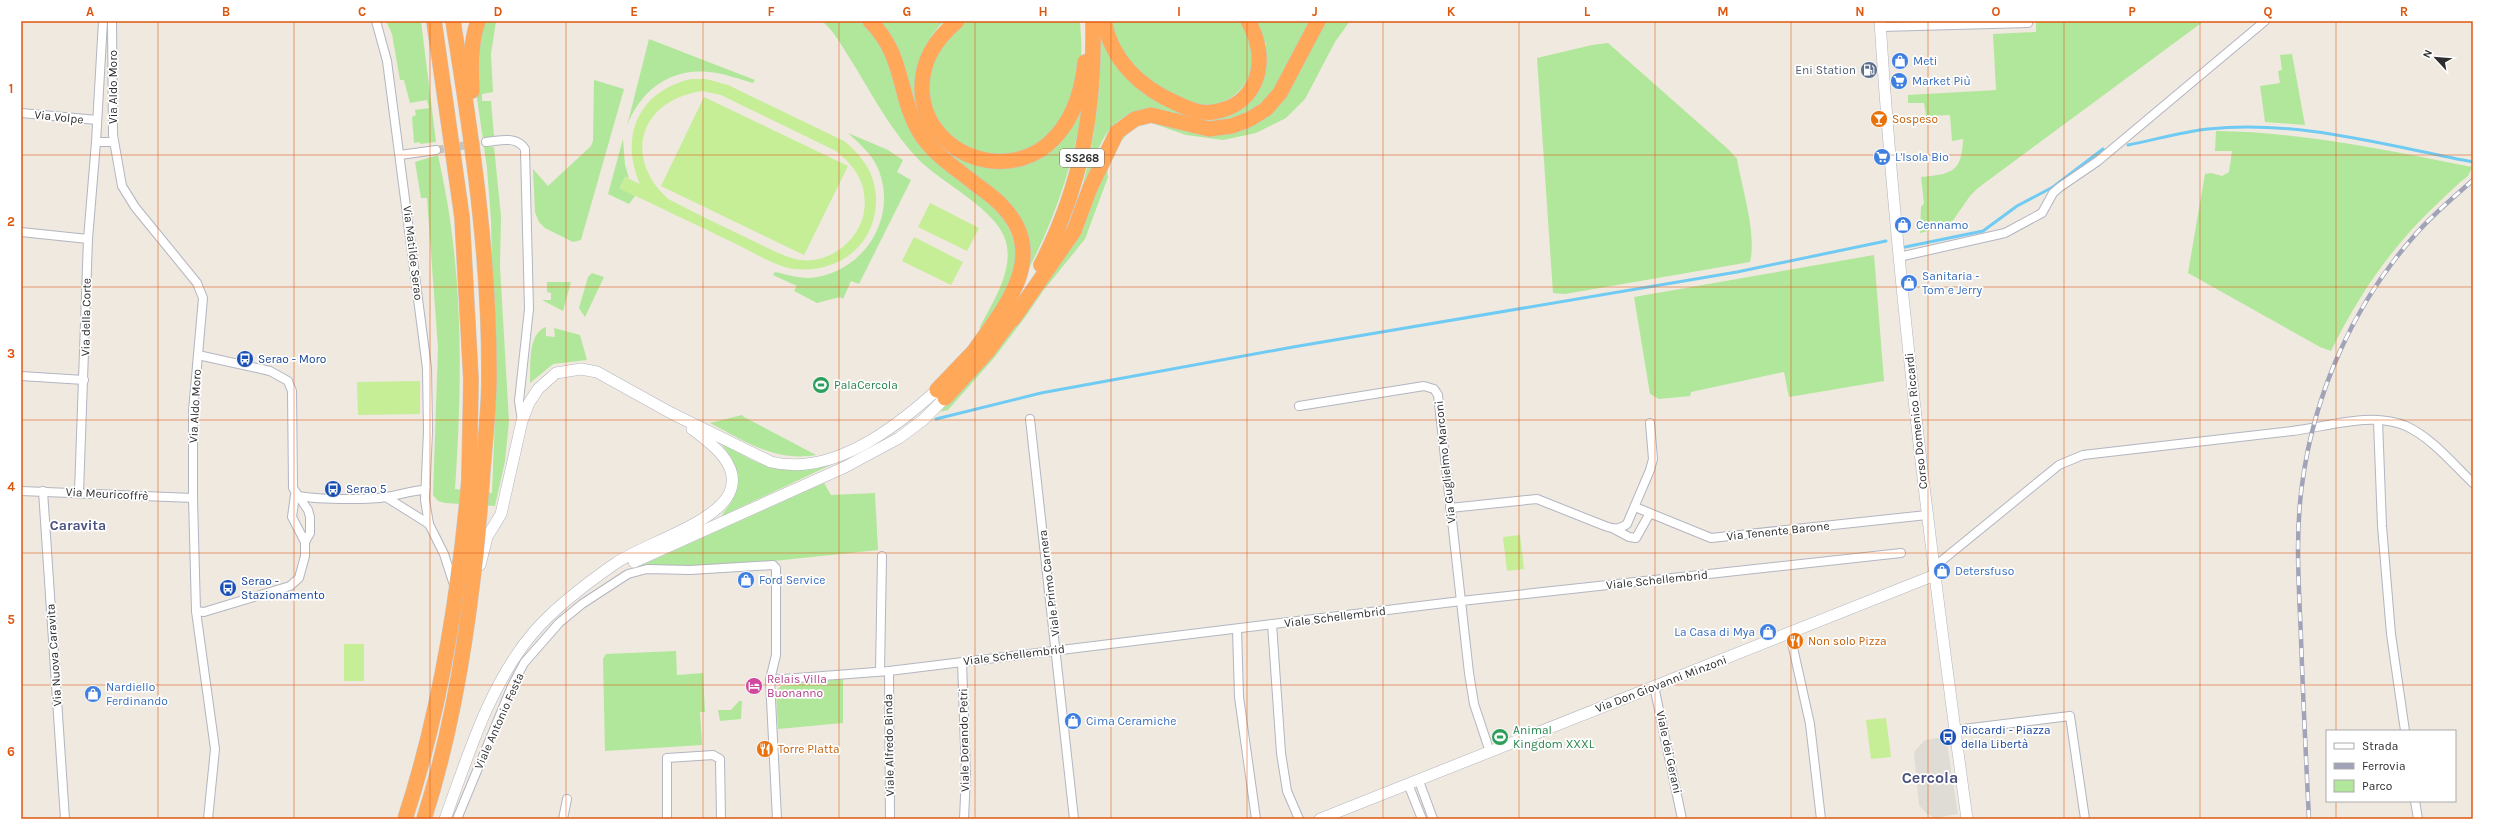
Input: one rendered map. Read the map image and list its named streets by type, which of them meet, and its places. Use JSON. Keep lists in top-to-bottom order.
{
  "streets": {
    "highway": ["SS268"],
    "street": [
      "Via Aldo Moro",
      "Via Volpe",
      "Via Matilde Serao",
      "Via della Corte",
      "Corso Domenico Riccardi",
      "Via Guglielmo Marconi",
      "Via Meuricoffrè",
      "Via Tenente Barone",
      "Viale Schellembrid",
      "Viale Primo Carnera",
      "Via Nuova Caravita",
      "Via Don Giovanni Minzoni",
      "Viale Antonio Festa",
      "Viale Dorando Petri",
      "Viale Alfredo Binda",
      "Viale dei Gerani"
    ]
  },
  "crossings": [
    ["Via Aldo Moro", "Via Meuricoffrè"],
    ["Via Volpe", "Via della Corte"],
    ["Via della Corte", "Via Meuricoffrè"],
    ["Corso Domenico Riccardi", "Via Tenente Barone"],
    ["Corso Domenico Riccardi", "Via Don Giovanni Minzoni"],
    ["Via Guglielmo Marconi", "Viale Schellembrid"],
    ["Via Guglielmo Marconi", "Via Don Giovanni Minzoni"],
    ["Via Meuricoffrè", "Via Nuova Caravita"],
    ["Viale Schellembrid", "Viale Primo Carnera"],
    ["Viale Schellembrid", "Viale Antonio Festa"],
    ["Viale Schellembrid", "Viale Dorando Petri"],
    ["Viale Schellembrid", "Viale Alfredo Binda"],
    ["Via Don Giovanni Minzoni", "Viale dei Gerani"]
  ],
  "districts": ["Caravita", "Cercola"],
  "places": {
    "shop": [
      "Meti",
      "Cennamo",
      "Sanitaria - Tom e Jerry",
      "Detersfuso",
      "Ford Service",
      "La Casa di Mya",
      "Nardiello Ferdinando",
      "Cima Ceramiche"
    ],
    "fuel station": ["Eni Station"],
    "supermarket": ["Market Più", "L'Isola Bio"],
    "bar": ["Sospeso"],
    "bus stop": [
      "Serao - Moro",
      "Serao 5",
      "Serao - Stazionamento",
      "Riccardi - Piazza della Libertà"
    ],
    "sports": ["PalaCercola", "Animal Kingdom XXXL"],
    "restaurant": ["Non solo Pizza", "Torre Platta"],
    "hotel": ["Relais Villa Buonanno"]
  },
  "legend": ["Strada", "Ferrovia", "Parco"],
  "north": "top left",
  "grid": {
    "columns": [
      "A",
      "B",
      "C",
      "D",
      "E",
      "F",
      "G",
      "H",
      "I",
      "J",
      "K",
      "L",
      "M",
      "N",
      "O",
      "P",
      "Q",
      "R"
    ],
    "rows": [
      "1",
      "2",
      "3",
      "4",
      "5",
      "6"
    ]
  }
}
